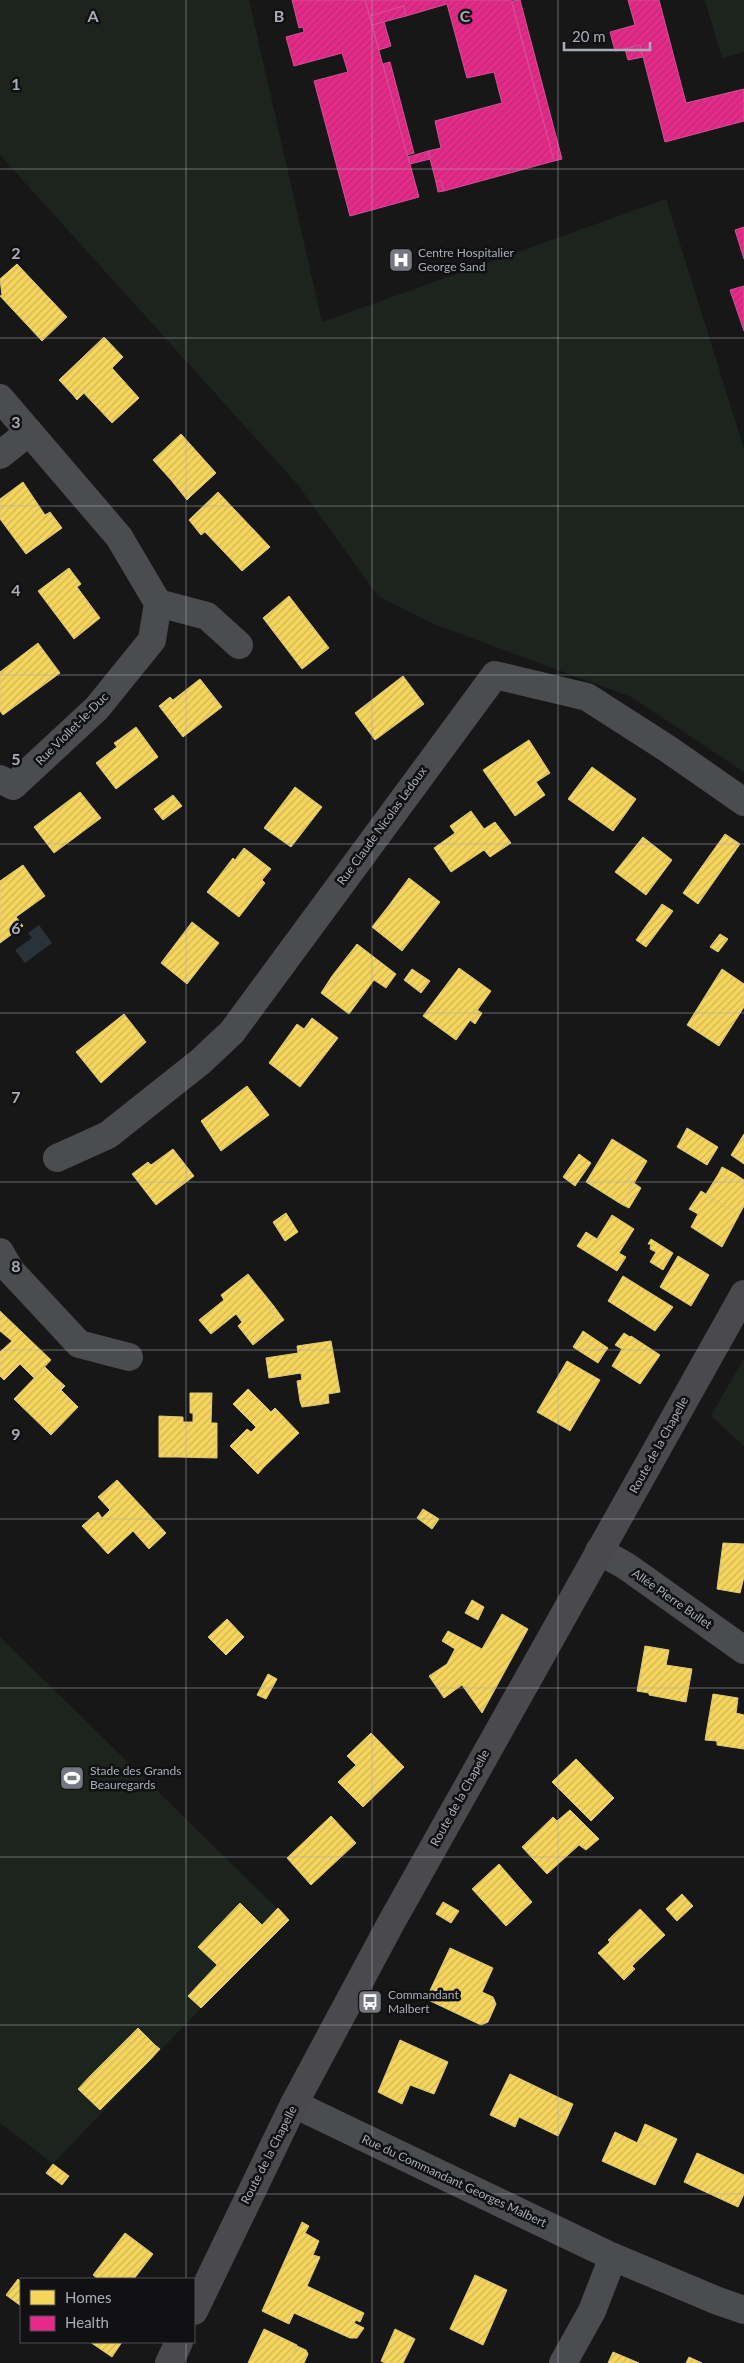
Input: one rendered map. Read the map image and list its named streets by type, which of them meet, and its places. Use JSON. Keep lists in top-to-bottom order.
{
  "streets": {
    "main road": ["Route de la Chapelle"],
    "street": [
      "Rue Viollet-le-Duc",
      "Rue Claude Nicolas Ledoux",
      "Allée Pierre Bullet",
      "Rue du Commandant Georges Malbert"
    ]
  },
  "crossings": [
    ["Route de la Chapelle", "Allée Pierre Bullet"],
    ["Route de la Chapelle", "Rue du Commandant Georges Malbert"]
  ],
  "places": {
    "hospital": ["Centre Hospitalier George Sand"],
    "sports": ["Stade des Grands Beauregards"],
    "bus stop": ["Commandant Malbert"]
  },
  "legend": ["Homes", "Health"],
  "scale_bar": "20 m",
  "grid": {
    "columns": ["A", "B", "C"],
    "rows": [
      "1",
      "2",
      "3",
      "4",
      "5",
      "6",
      "7",
      "8",
      "9"
    ]
  }
}
